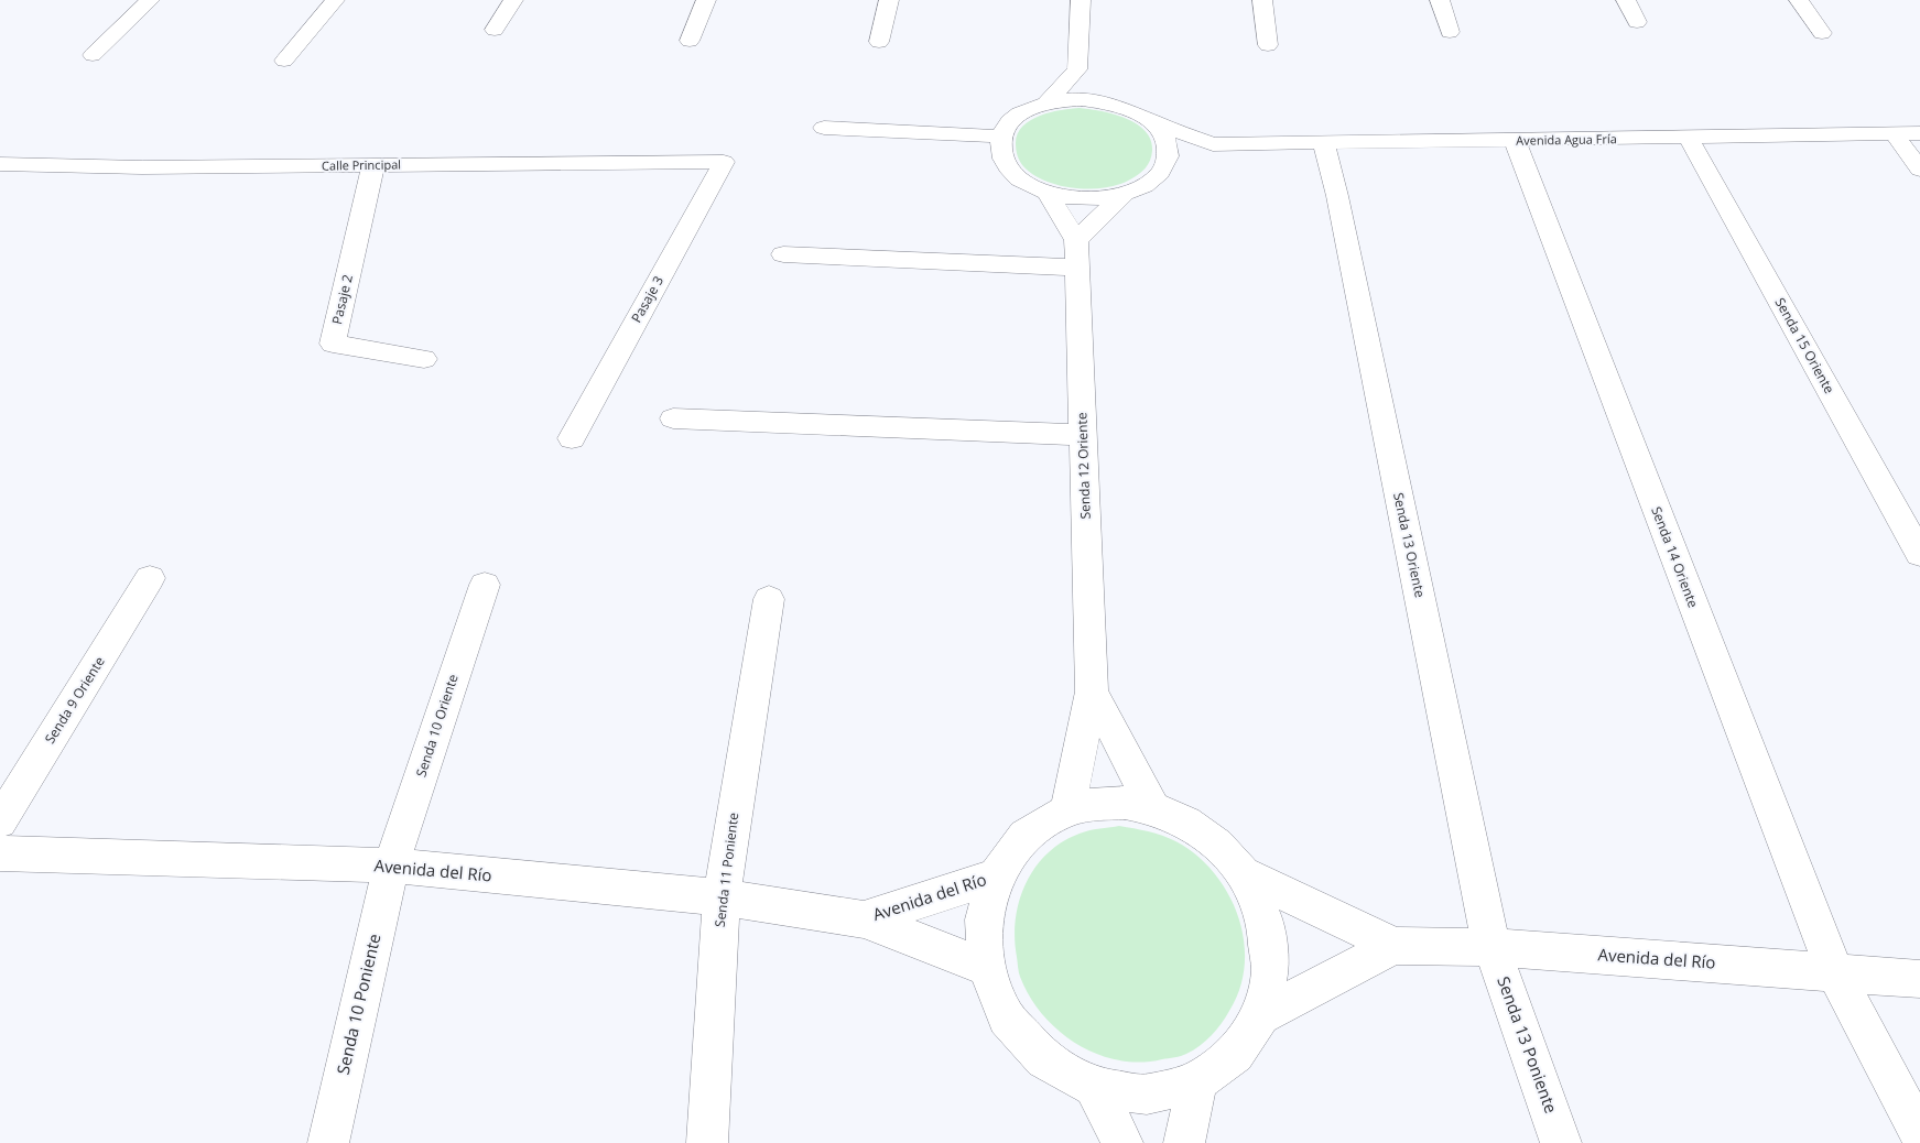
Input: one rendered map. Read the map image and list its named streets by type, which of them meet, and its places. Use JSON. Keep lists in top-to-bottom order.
{
  "streets": {
    "street": [
      "Avenida Agua Fría",
      "Calle Principal",
      "Pasaje 2",
      "Pasaje 3",
      "Senda 15 Oriente",
      "Senda 12 Oriente",
      "Senda 13 Oriente",
      "Senda 14 Oriente",
      "Senda 9 Oriente",
      "Senda 10 Oriente",
      "Senda 11 Poniente",
      "Avenida del Río",
      "Senda 10 Poniente",
      "Senda 13 Poniente"
    ]
  },
  "crossings": [
    ["Avenida Agua Fría", "Senda 15 Oriente"],
    ["Avenida Agua Fría", "Senda 12 Oriente"],
    ["Avenida Agua Fría", "Senda 13 Oriente"],
    ["Avenida Agua Fría", "Senda 14 Oriente"],
    ["Calle Principal", "Pasaje 2"],
    ["Calle Principal", "Pasaje 3"],
    ["Senda 13 Oriente", "Avenida del Río"],
    ["Senda 13 Oriente", "Senda 13 Poniente"],
    ["Senda 14 Oriente", "Avenida del Río"],
    ["Senda 10 Oriente", "Avenida del Río"],
    ["Senda 10 Oriente", "Senda 10 Poniente"],
    ["Senda 11 Poniente", "Avenida del Río"],
    ["Avenida del Río", "Senda 10 Poniente"],
    ["Avenida del Río", "Senda 13 Poniente"]
  ]
}
